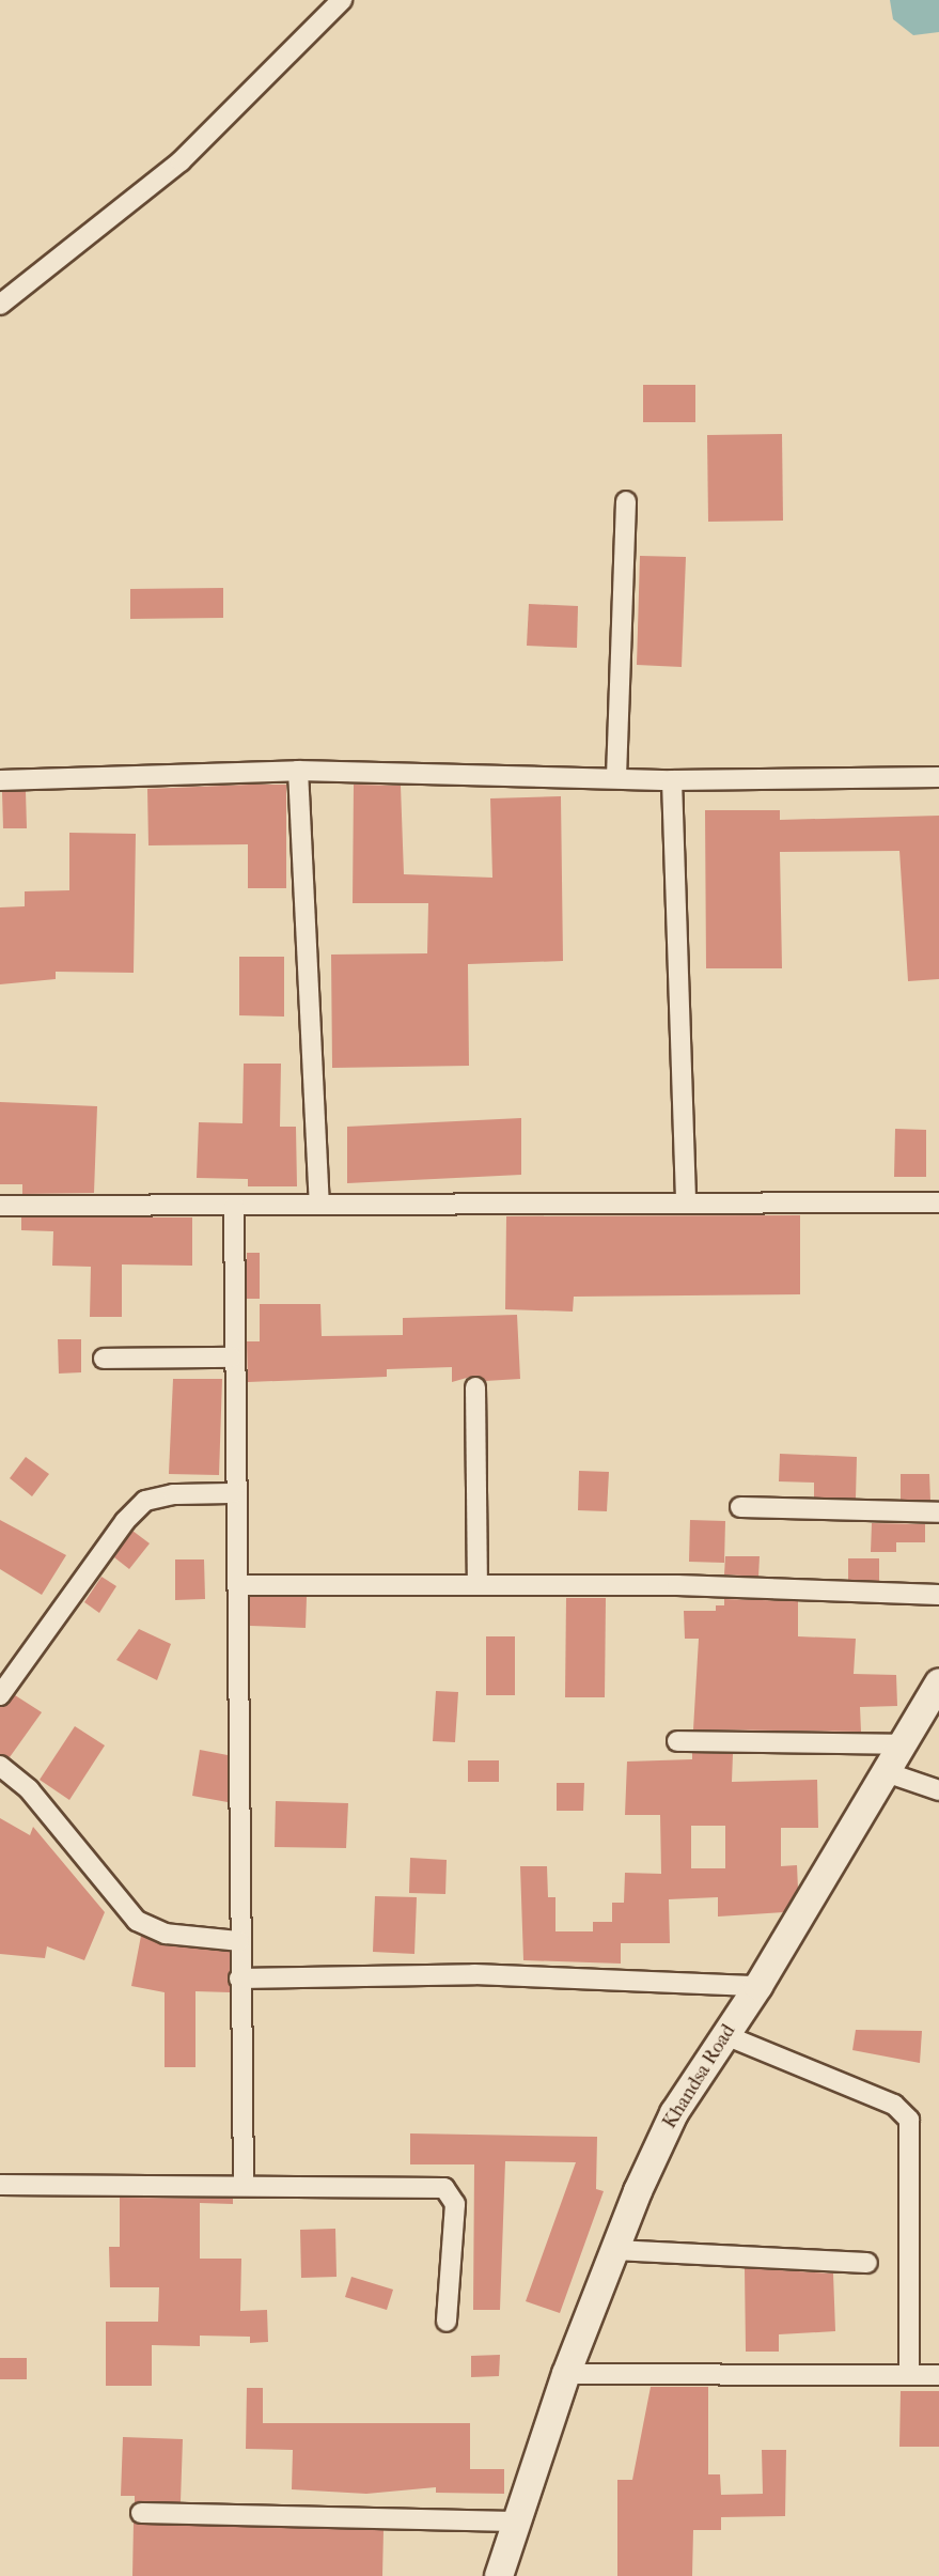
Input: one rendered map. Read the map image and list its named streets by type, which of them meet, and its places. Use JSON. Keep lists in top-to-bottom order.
{
  "streets": {
    "street": ["Khandsa Road"]
  }
}
